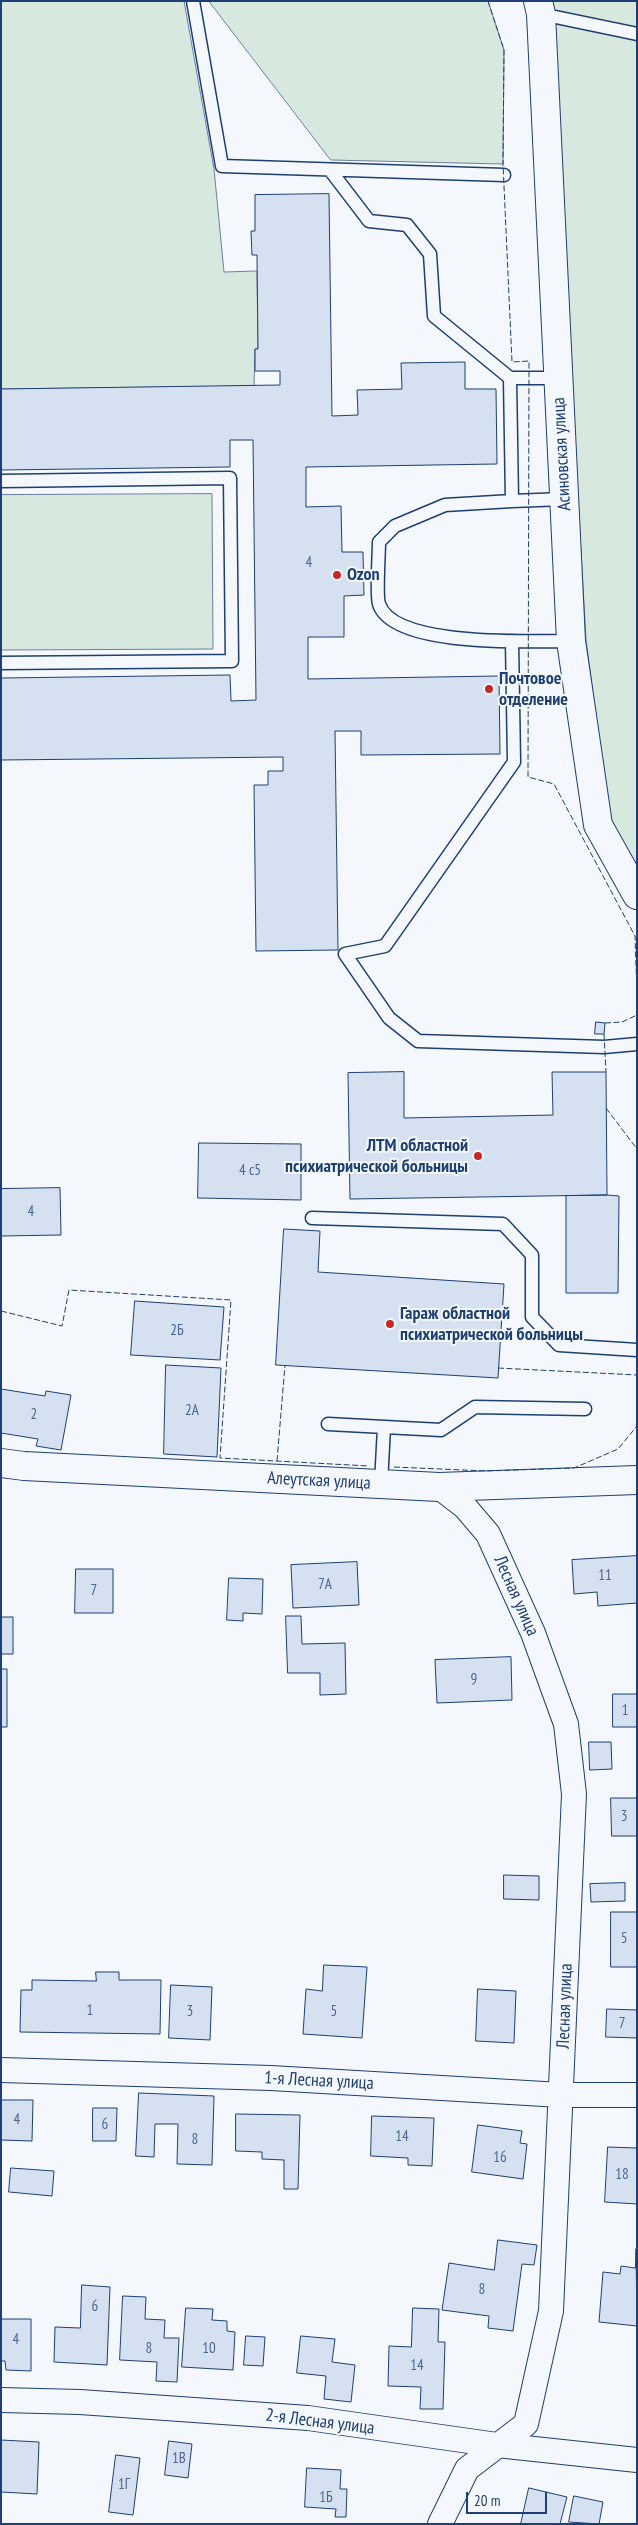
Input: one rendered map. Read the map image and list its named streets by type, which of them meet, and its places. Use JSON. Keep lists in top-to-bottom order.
{
  "streets": {
    "street": [
      "Асиновская улица",
      "Алеутская улица",
      "Лесная улица",
      "1-я Лесная улица",
      "2-я Лесная улица"
    ]
  },
  "crossings": [
    ["Алеутская улица", "Лесная улица"],
    ["Лесная улица", "1-я Лесная улица"],
    ["Лесная улица", "2-я Лесная улица"]
  ],
  "places": [
    "Ozon",
    "Почтовое отделение",
    "ЛТМ областной психиатрической больницы",
    "Гараж областной психиатрической больницы"
  ],
  "house_numbers": [
    "4",
    "4 с5",
    "4",
    "2Б",
    "2А",
    "2",
    "11",
    "7А",
    "7",
    "9",
    "1",
    "3",
    "5",
    "1",
    "3",
    "5",
    "7",
    "4",
    "6",
    "14",
    "8",
    "16",
    "18",
    "8",
    "6",
    "4",
    "8",
    "10",
    "14",
    "1В",
    "1Г",
    "1Б"
  ],
  "scale_bar": "20 m"
}
